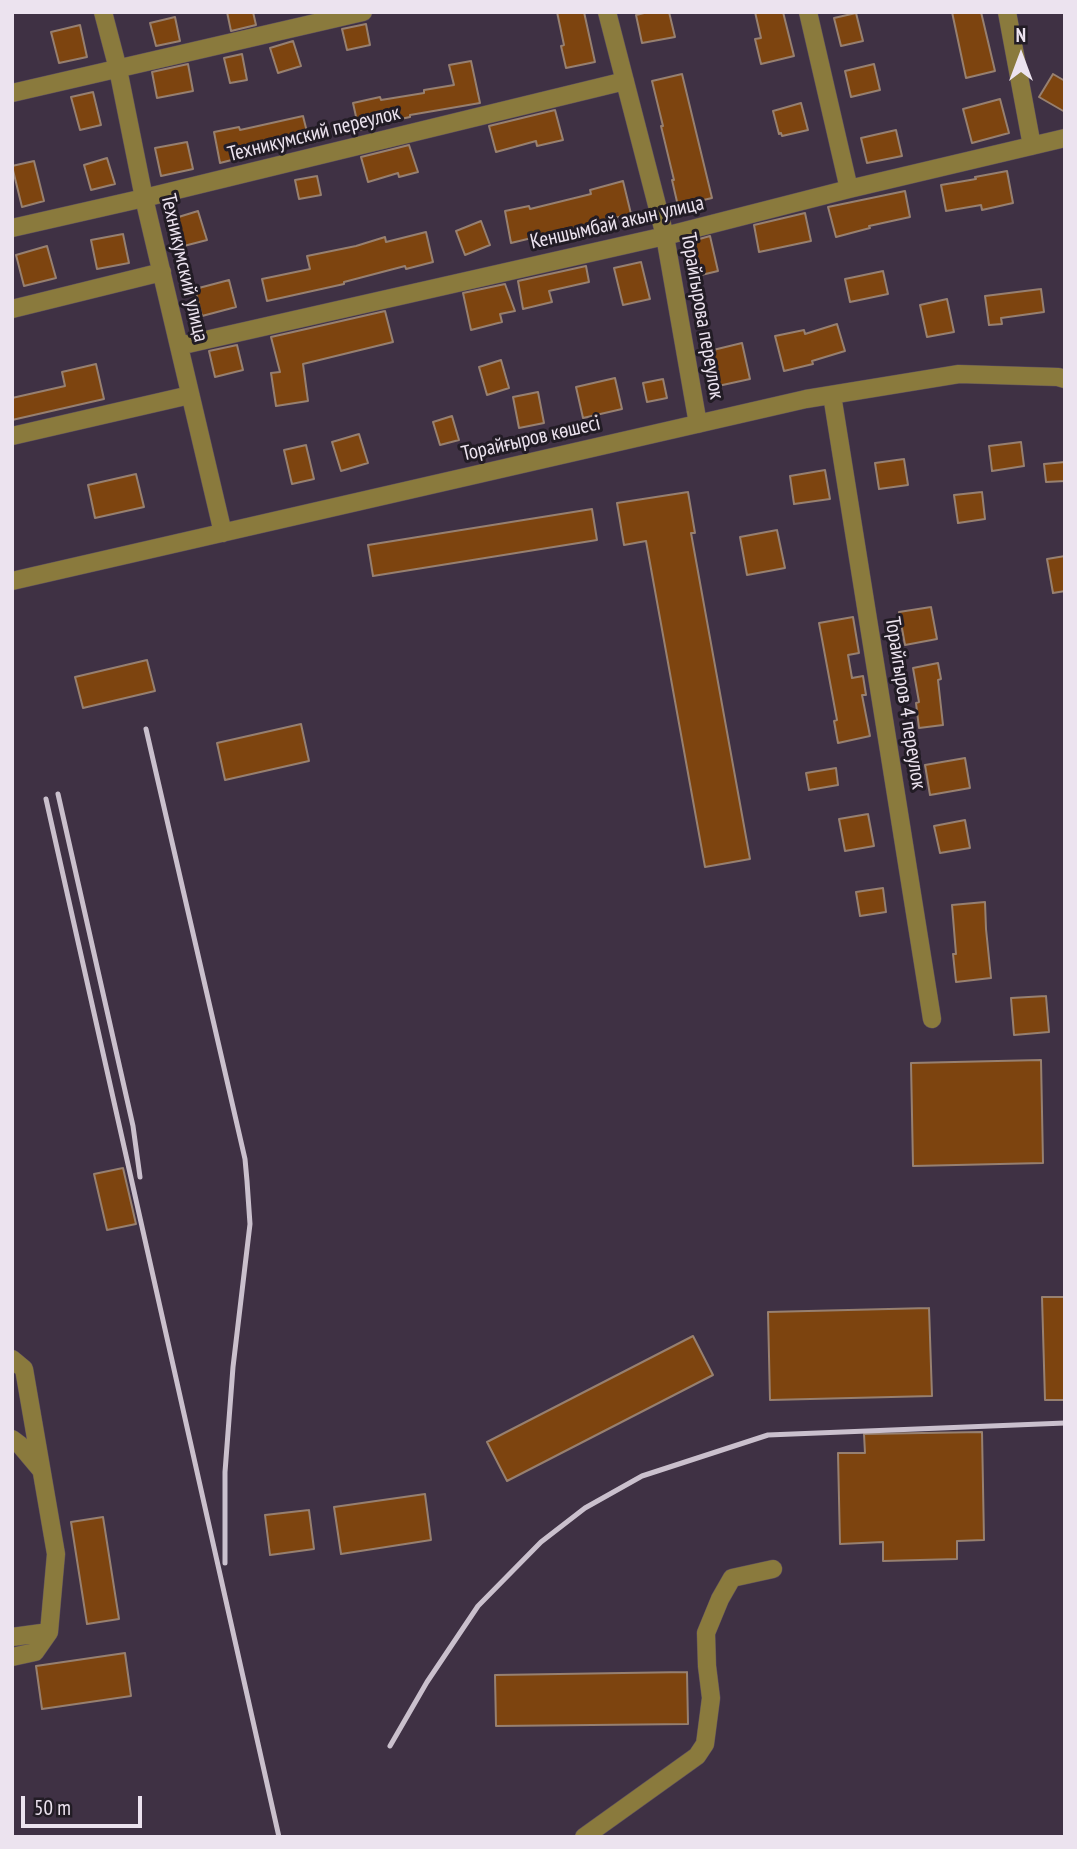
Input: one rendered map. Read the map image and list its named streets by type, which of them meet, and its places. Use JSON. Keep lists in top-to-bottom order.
{
  "streets": {
    "street": [
      "Техникумский переулок",
      "Кеншымбай акын улица",
      "Техникумский улица",
      "Торайгырова переулок",
      "Торайғыров көшесі",
      "Торайгыров 4 переулок"
    ]
  },
  "crossings": [
    ["Техникумский переулок", "Техникумский улица"],
    ["Техникумский переулок", "Торайгырова переулок"],
    ["Кеншымбай акын улица", "Техникумский улица"],
    ["Кеншымбай акын улица", "Торайгырова переулок"],
    ["Техникумский улица", "Торайғыров көшесі"],
    ["Торайгырова переулок", "Торайғыров көшесі"],
    ["Торайғыров көшесі", "Торайгыров 4 переулок"]
  ],
  "scale_bar": "50 m",
  "north": "top"
}
